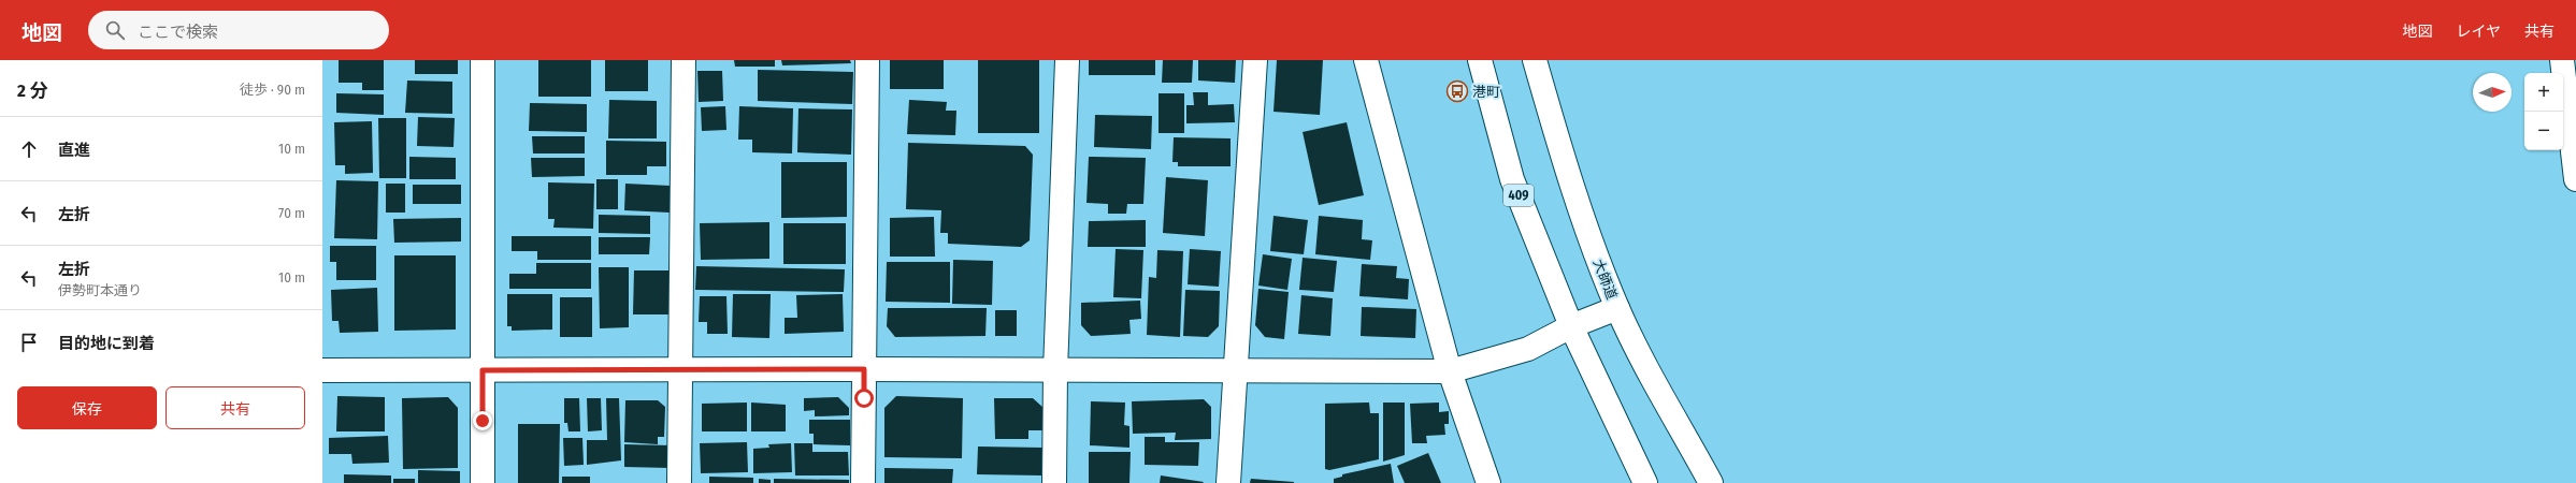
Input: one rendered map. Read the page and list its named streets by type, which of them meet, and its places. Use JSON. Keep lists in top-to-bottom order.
{
  "streets": {
    "main road": ["409", "大師道"]
  },
  "places": {
    "bus stop": ["港町"]
  },
  "north": "right",
  "page": {
    "header": "地図",
    "search": "ここで検索",
    "nav": ["地図", "レイヤ", "共有"],
    "heading": ["2 分", "徒歩 · 90 m"],
    "map_buttons": ["+", "−"],
    "list": [
      ["直進", "10 m"],
      ["左折", "70 m"],
      ["左折", "伊勢町本通り", "10 m"],
      "目的地に到着"
    ],
    "buttons": ["保存", "共有"]
  }
}
